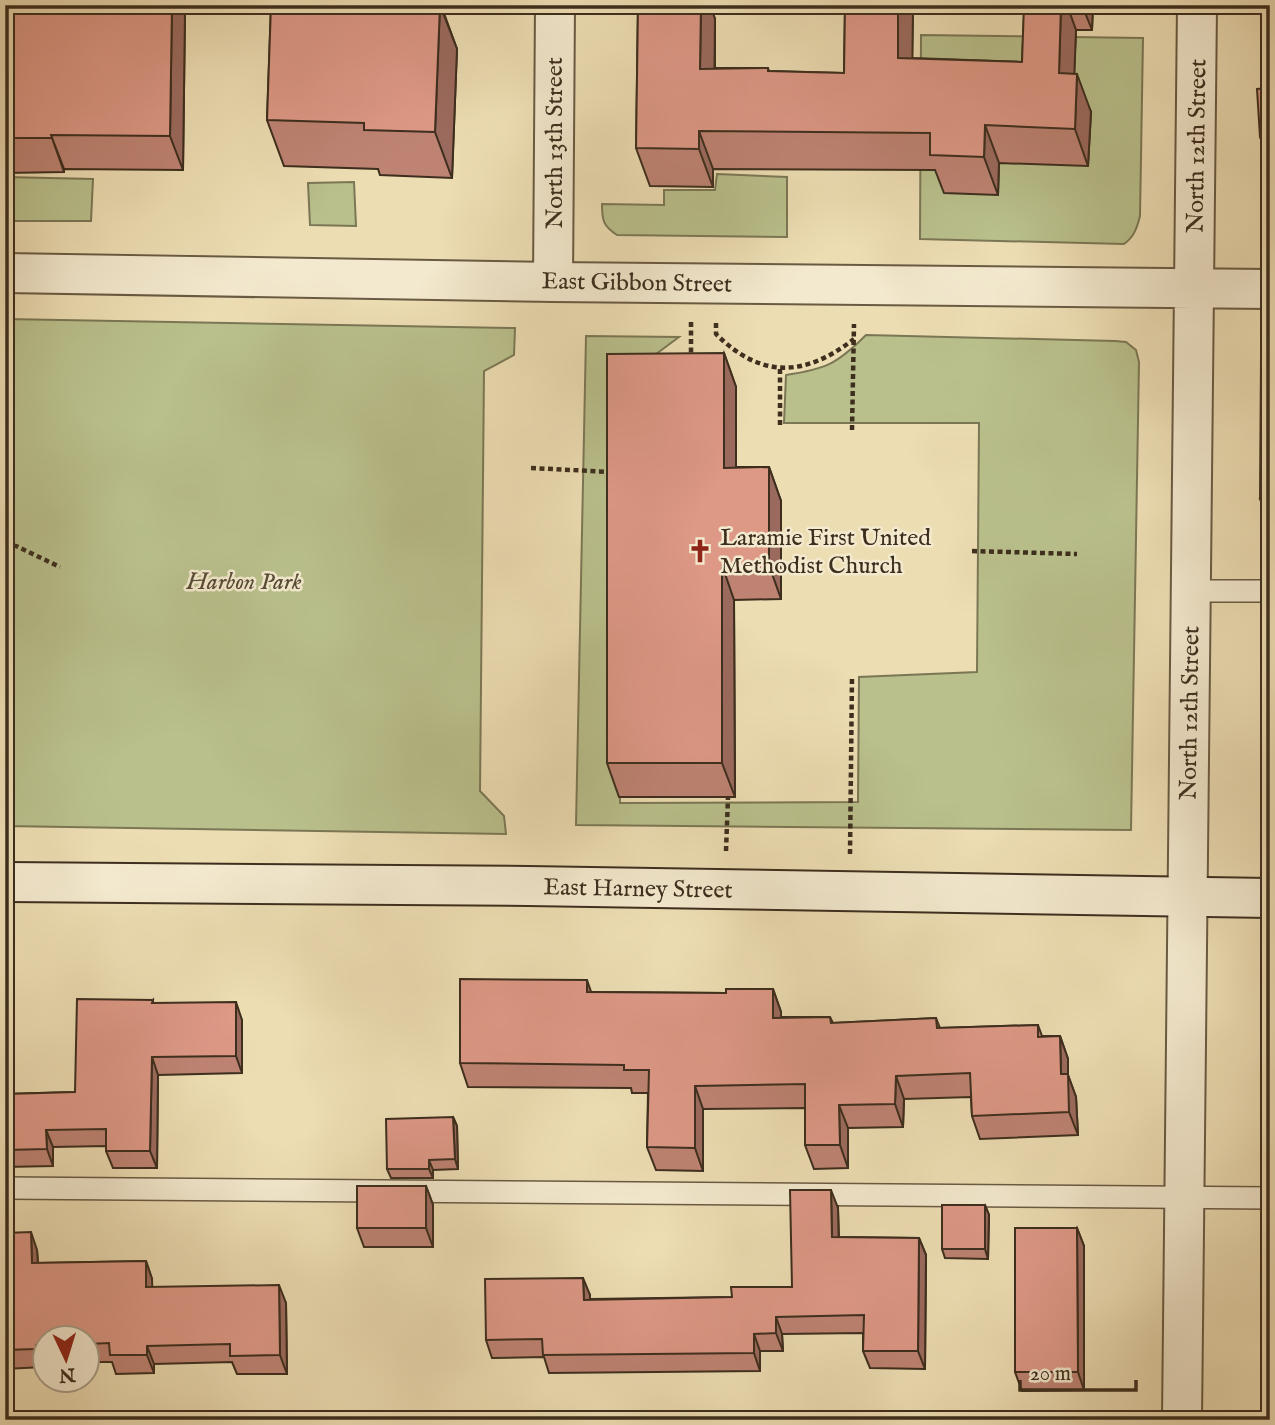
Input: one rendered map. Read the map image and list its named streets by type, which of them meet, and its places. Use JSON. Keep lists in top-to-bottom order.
{
  "streets": {
    "street": [
      "North 13th Street",
      "North 12th Street",
      "East Gibbon Street",
      "East Harney Street"
    ]
  },
  "crossings": [
    ["North 13th Street", "East Gibbon Street"],
    ["North 12th Street", "East Gibbon Street"],
    ["North 12th Street", "East Harney Street"]
  ],
  "parks": ["Harbon Park"],
  "places": {
    "church": ["Laramie First United Methodist Church"]
  },
  "scale_bar": "20 m",
  "north": "bottom"
}
